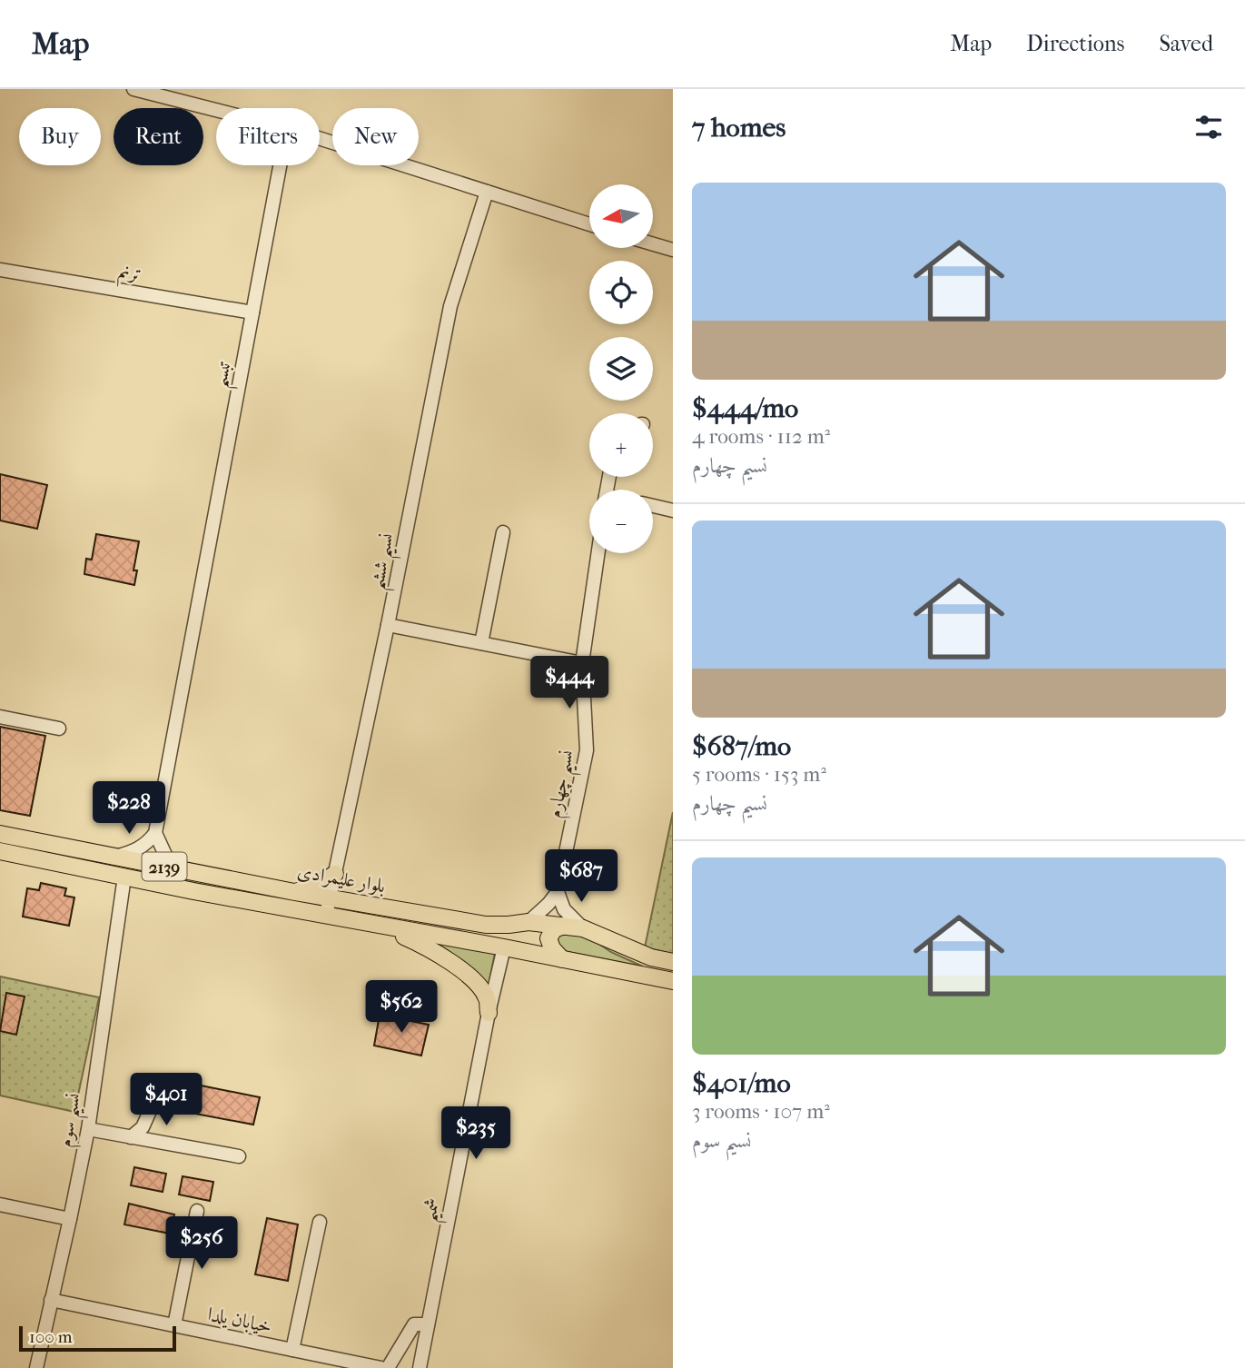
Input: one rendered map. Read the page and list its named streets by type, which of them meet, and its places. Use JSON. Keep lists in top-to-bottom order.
{
  "streets": {
    "main road": ["2139", "بلوار علیمرادی"],
    "street": [
      "ترنم",
      "تبسم",
      "نسیم ششم",
      "نسیم چهارم",
      "نسیم سوم",
      "شمیم",
      "خیابان یلدا"
    ]
  },
  "crossings": [
    ["ترنم", "تبسم"],
    ["نسیم ششم", "بلوار علیمرادی"],
    ["نسیم چهارم", "بلوار علیمرادی"],
    ["بلوار علیمرادی", "نسیم سوم"],
    ["بلوار علیمرادی", "شمیم"],
    ["نسیم سوم", "خیابان یلدا"]
  ],
  "scale_bar": "100 m",
  "north": "left",
  "page": {
    "header": "Map",
    "nav": ["Map", "Directions", "Saved"],
    "heading": "7 homes",
    "chip": [
      "Buy",
      "Rent",
      "Filters",
      "New"
    ],
    "list": [
      {
        "name": "$444/mo",
        "note": "4 rooms · 112 m² · نسیم چهارم"
      },
      {
        "name": "$687/mo",
        "note": "5 rooms · 153 m² · نسیم چهارم"
      },
      {
        "name": "$401/mo",
        "note": "3 rooms · 107 m² · نسیم سوم"
      }
    ],
    "map_buttons": ["+", "−"],
    "price": [
      "$444",
      "$228",
      "$687",
      "$562",
      "$401",
      "$235",
      "$256"
    ],
    "scale": "100 m"
  }
}
